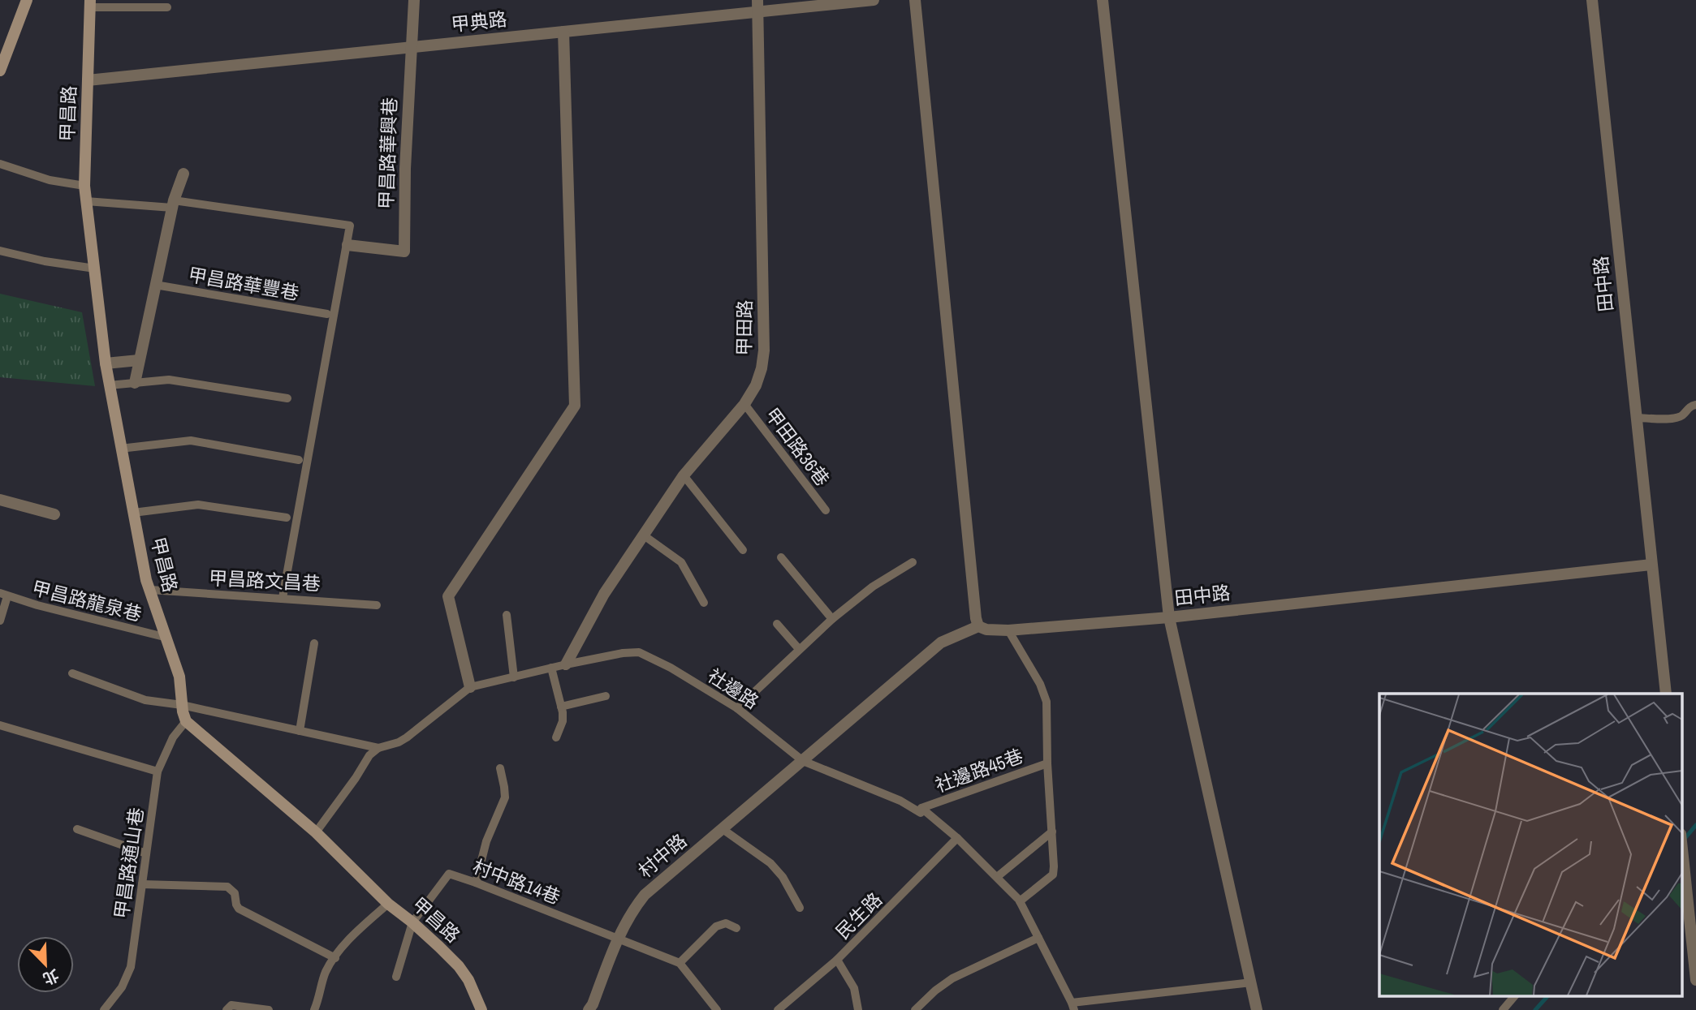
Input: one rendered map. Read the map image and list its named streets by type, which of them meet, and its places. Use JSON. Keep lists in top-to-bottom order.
{
  "streets": {
    "street": [
      "甲典路",
      "甲昌路",
      "甲昌路華興巷",
      "田中路",
      "甲田路",
      "村中路"
    ],
    "lane": [
      "甲昌路華豐巷",
      "甲田路36巷",
      "甲昌路文昌巷",
      "甲昌路龍泉巷",
      "社邊路",
      "社邊路45巷",
      "甲昌路通山巷",
      "村中路14巷",
      "民生路"
    ]
  },
  "crossings": [
    ["甲典路", "甲昌路"],
    ["甲典路", "甲昌路華興巷"],
    ["甲典路", "甲田路"],
    ["甲昌路", "甲昌路文昌巷"],
    ["甲昌路", "甲昌路龍泉巷"],
    ["甲昌路", "甲昌路通山巷"],
    ["甲昌路", "村中路14巷"],
    ["甲田路", "甲田路36巷"],
    ["甲田路", "社邊路"],
    ["社邊路", "社邊路45巷"],
    ["社邊路", "村中路"],
    ["社邊路", "民生路"],
    ["村中路", "村中路14巷"]
  ],
  "north": "bottom right"
}
